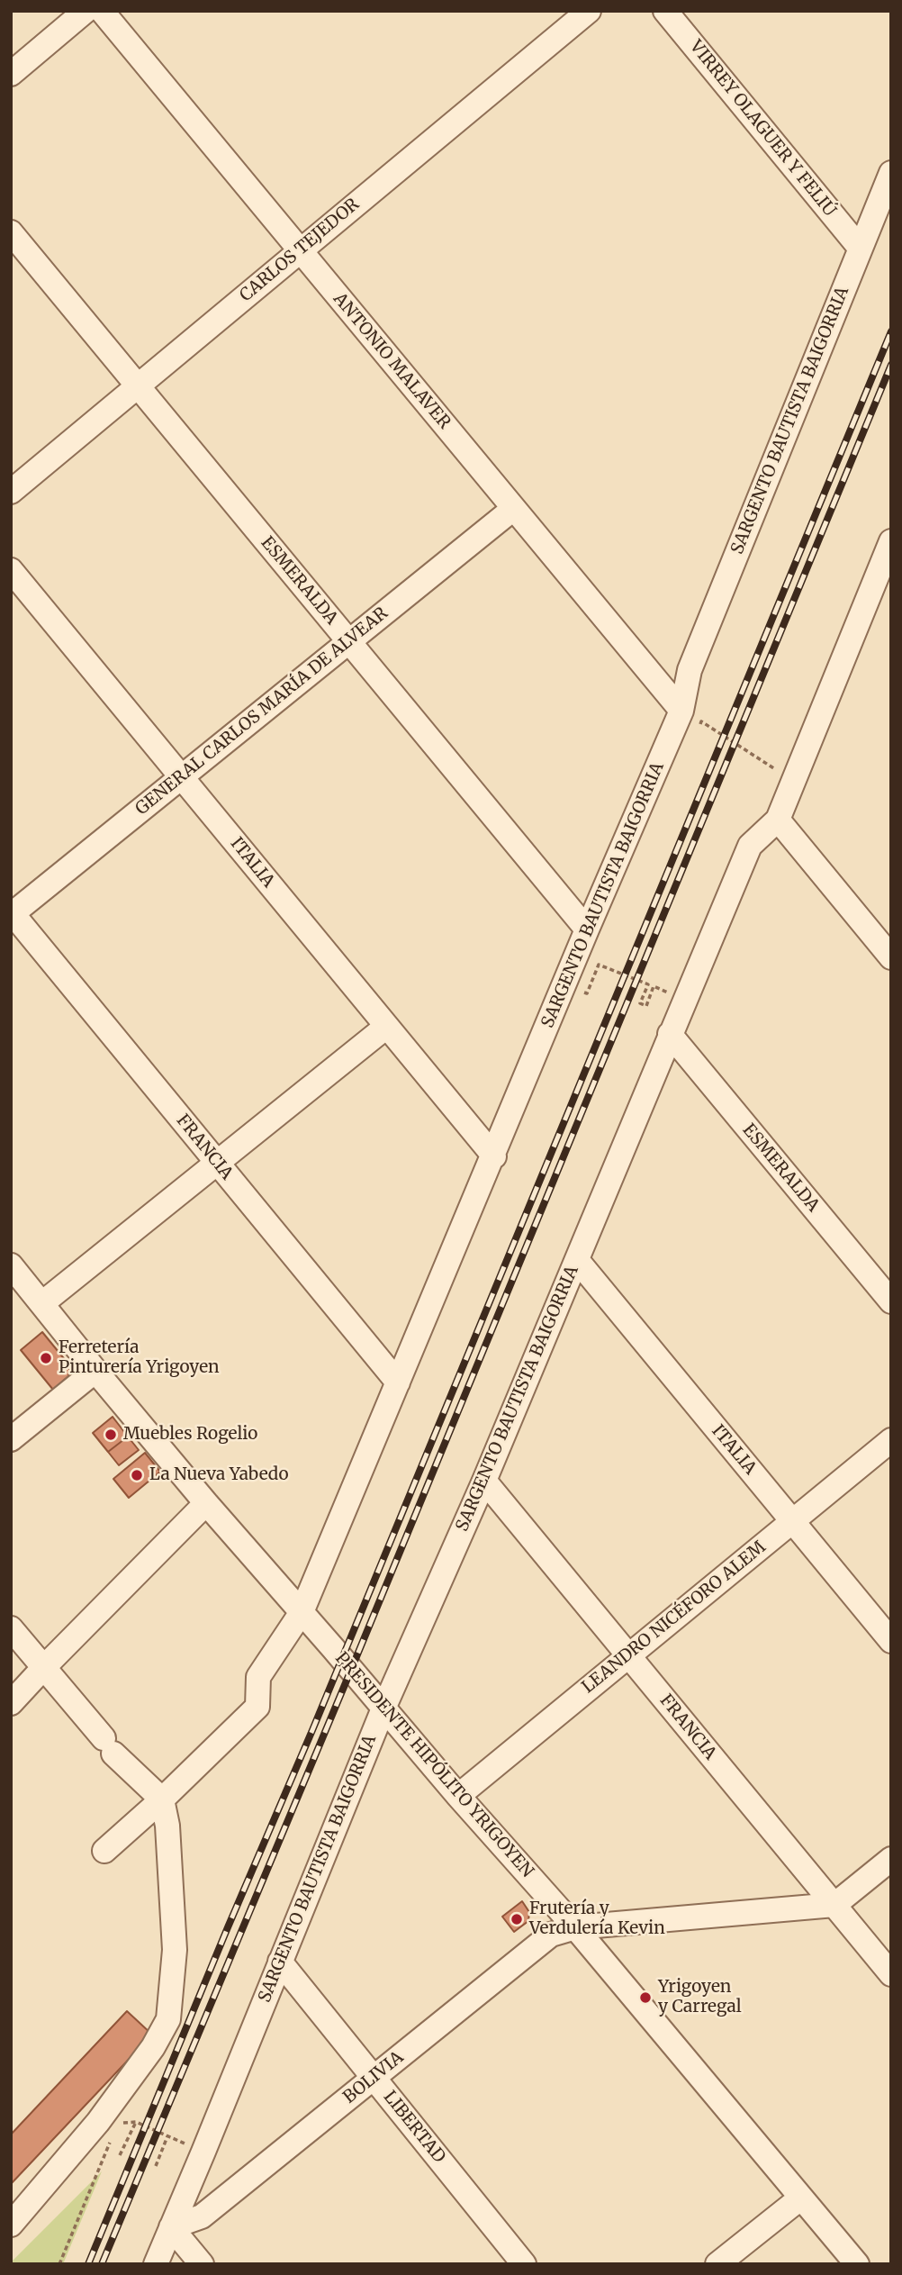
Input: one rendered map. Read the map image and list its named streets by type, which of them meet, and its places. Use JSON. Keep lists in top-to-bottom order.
{
  "streets": {
    "street": [
      "VIRREY OLAGUER Y FELIÚ",
      "CARLOS TEJEDOR",
      "ANTONIO MALAVER",
      "SARGENTO BAUTISTA BAIGORRIA",
      "ESMERALDA",
      "GENERAL CARLOS MARÍA DE ALVEAR",
      "ITALIA",
      "FRANCIA",
      "LEANDRO NICÉFORO ALEM",
      "PRESIDENTE HIPÓLITO YRIGOYEN",
      "BOLIVIA",
      "LIBERTAD"
    ]
  },
  "crossings": [
    ["VIRREY OLAGUER Y FELIÚ", "SARGENTO BAUTISTA BAIGORRIA"],
    ["CARLOS TEJEDOR", "ANTONIO MALAVER"],
    ["CARLOS TEJEDOR", "ESMERALDA"],
    ["ANTONIO MALAVER", "SARGENTO BAUTISTA BAIGORRIA"],
    ["ANTONIO MALAVER", "GENERAL CARLOS MARÍA DE ALVEAR"],
    ["SARGENTO BAUTISTA BAIGORRIA", "ESMERALDA"],
    ["SARGENTO BAUTISTA BAIGORRIA", "ITALIA"],
    ["SARGENTO BAUTISTA BAIGORRIA", "FRANCIA"],
    ["SARGENTO BAUTISTA BAIGORRIA", "PRESIDENTE HIPÓLITO YRIGOYEN"],
    ["SARGENTO BAUTISTA BAIGORRIA", "BOLIVIA"],
    ["SARGENTO BAUTISTA BAIGORRIA", "LIBERTAD"],
    ["ESMERALDA", "GENERAL CARLOS MARÍA DE ALVEAR"],
    ["GENERAL CARLOS MARÍA DE ALVEAR", "ITALIA"],
    ["GENERAL CARLOS MARÍA DE ALVEAR", "FRANCIA"],
    ["ITALIA", "LEANDRO NICÉFORO ALEM"],
    ["FRANCIA", "LEANDRO NICÉFORO ALEM"],
    ["FRANCIA", "BOLIVIA"],
    ["LEANDRO NICÉFORO ALEM", "PRESIDENTE HIPÓLITO YRIGOYEN"],
    ["PRESIDENTE HIPÓLITO YRIGOYEN", "BOLIVIA"],
    ["BOLIVIA", "LIBERTAD"]
  ],
  "places": [
    "Ferretería Pinturería Yrigoyen",
    "Muebles Rogelio",
    "La Nueva Yabedo",
    "Frutería y Verdulería Kevin",
    "Yrigoyen y Carregal"
  ]
}
